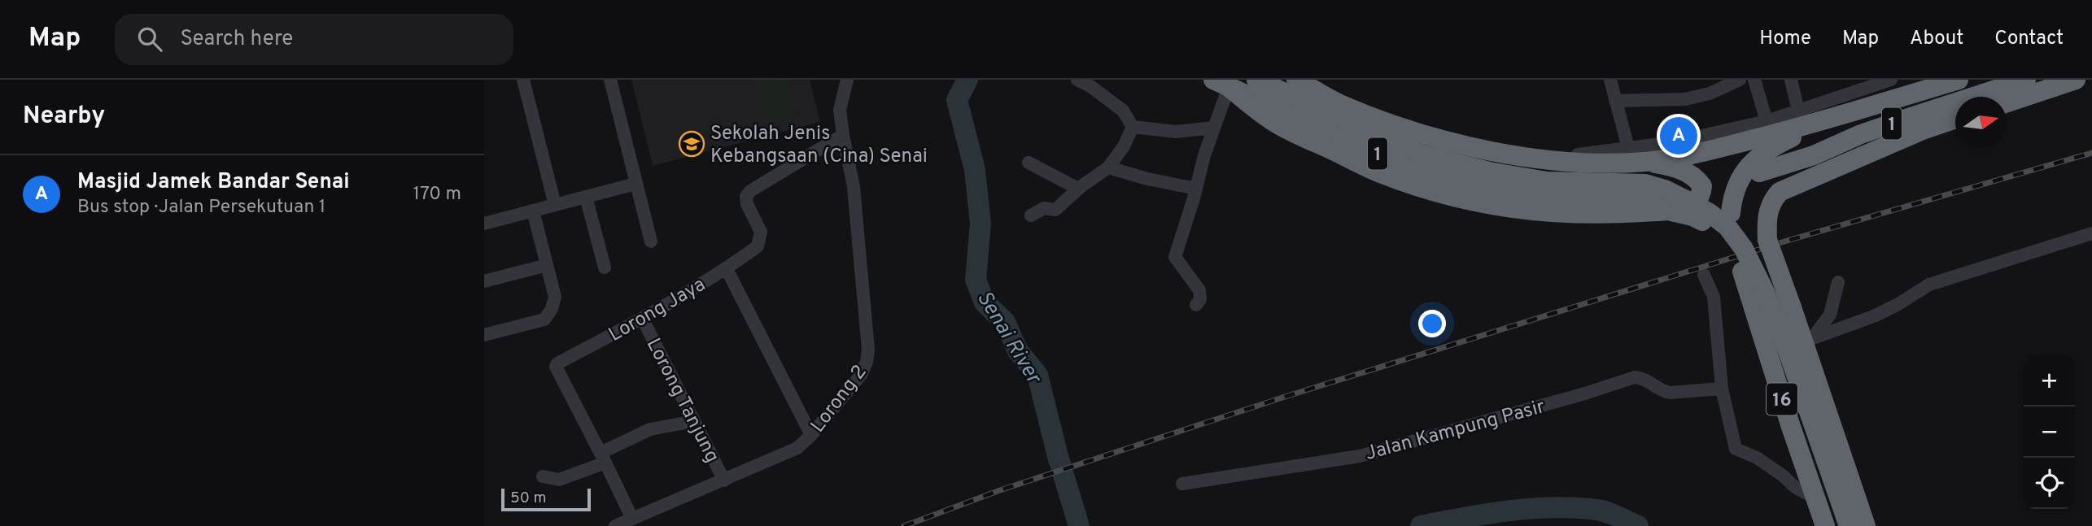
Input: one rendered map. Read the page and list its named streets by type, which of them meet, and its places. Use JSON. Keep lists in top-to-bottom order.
{
  "streets": {
    "highway": ["1", "16"],
    "street": [
      "Lorong Jaya",
      "Lorong 2",
      "Lorong Tanjung",
      "Jalan Kampung Pasir"
    ]
  },
  "crossings": [
    ["Lorong Jaya", "Lorong 2"],
    ["Lorong Jaya", "Lorong Tanjung"],
    ["Lorong 2", "Lorong Tanjung"]
  ],
  "water": ["Senai River"],
  "places": {
    "school or university": ["Sekolah Jenis Kebangsaan (Cina) Senai"]
  },
  "scale_bar": "50 m",
  "north": "right",
  "page": {
    "header": "Map",
    "search": "Search here",
    "nav": [
      "Home",
      "Map",
      "About",
      "Contact"
    ],
    "heading": "Nearby",
    "pins": "A",
    "list": [
      {
        "mark": "A",
        "name": "Masjid Jamek Bandar Senai",
        "note": "Bus stop · Jalan Persekutuan 1",
        "value": "170 m"
      }
    ],
    "map_buttons": ["+", "−"],
    "scale": "50 m"
  }
}
